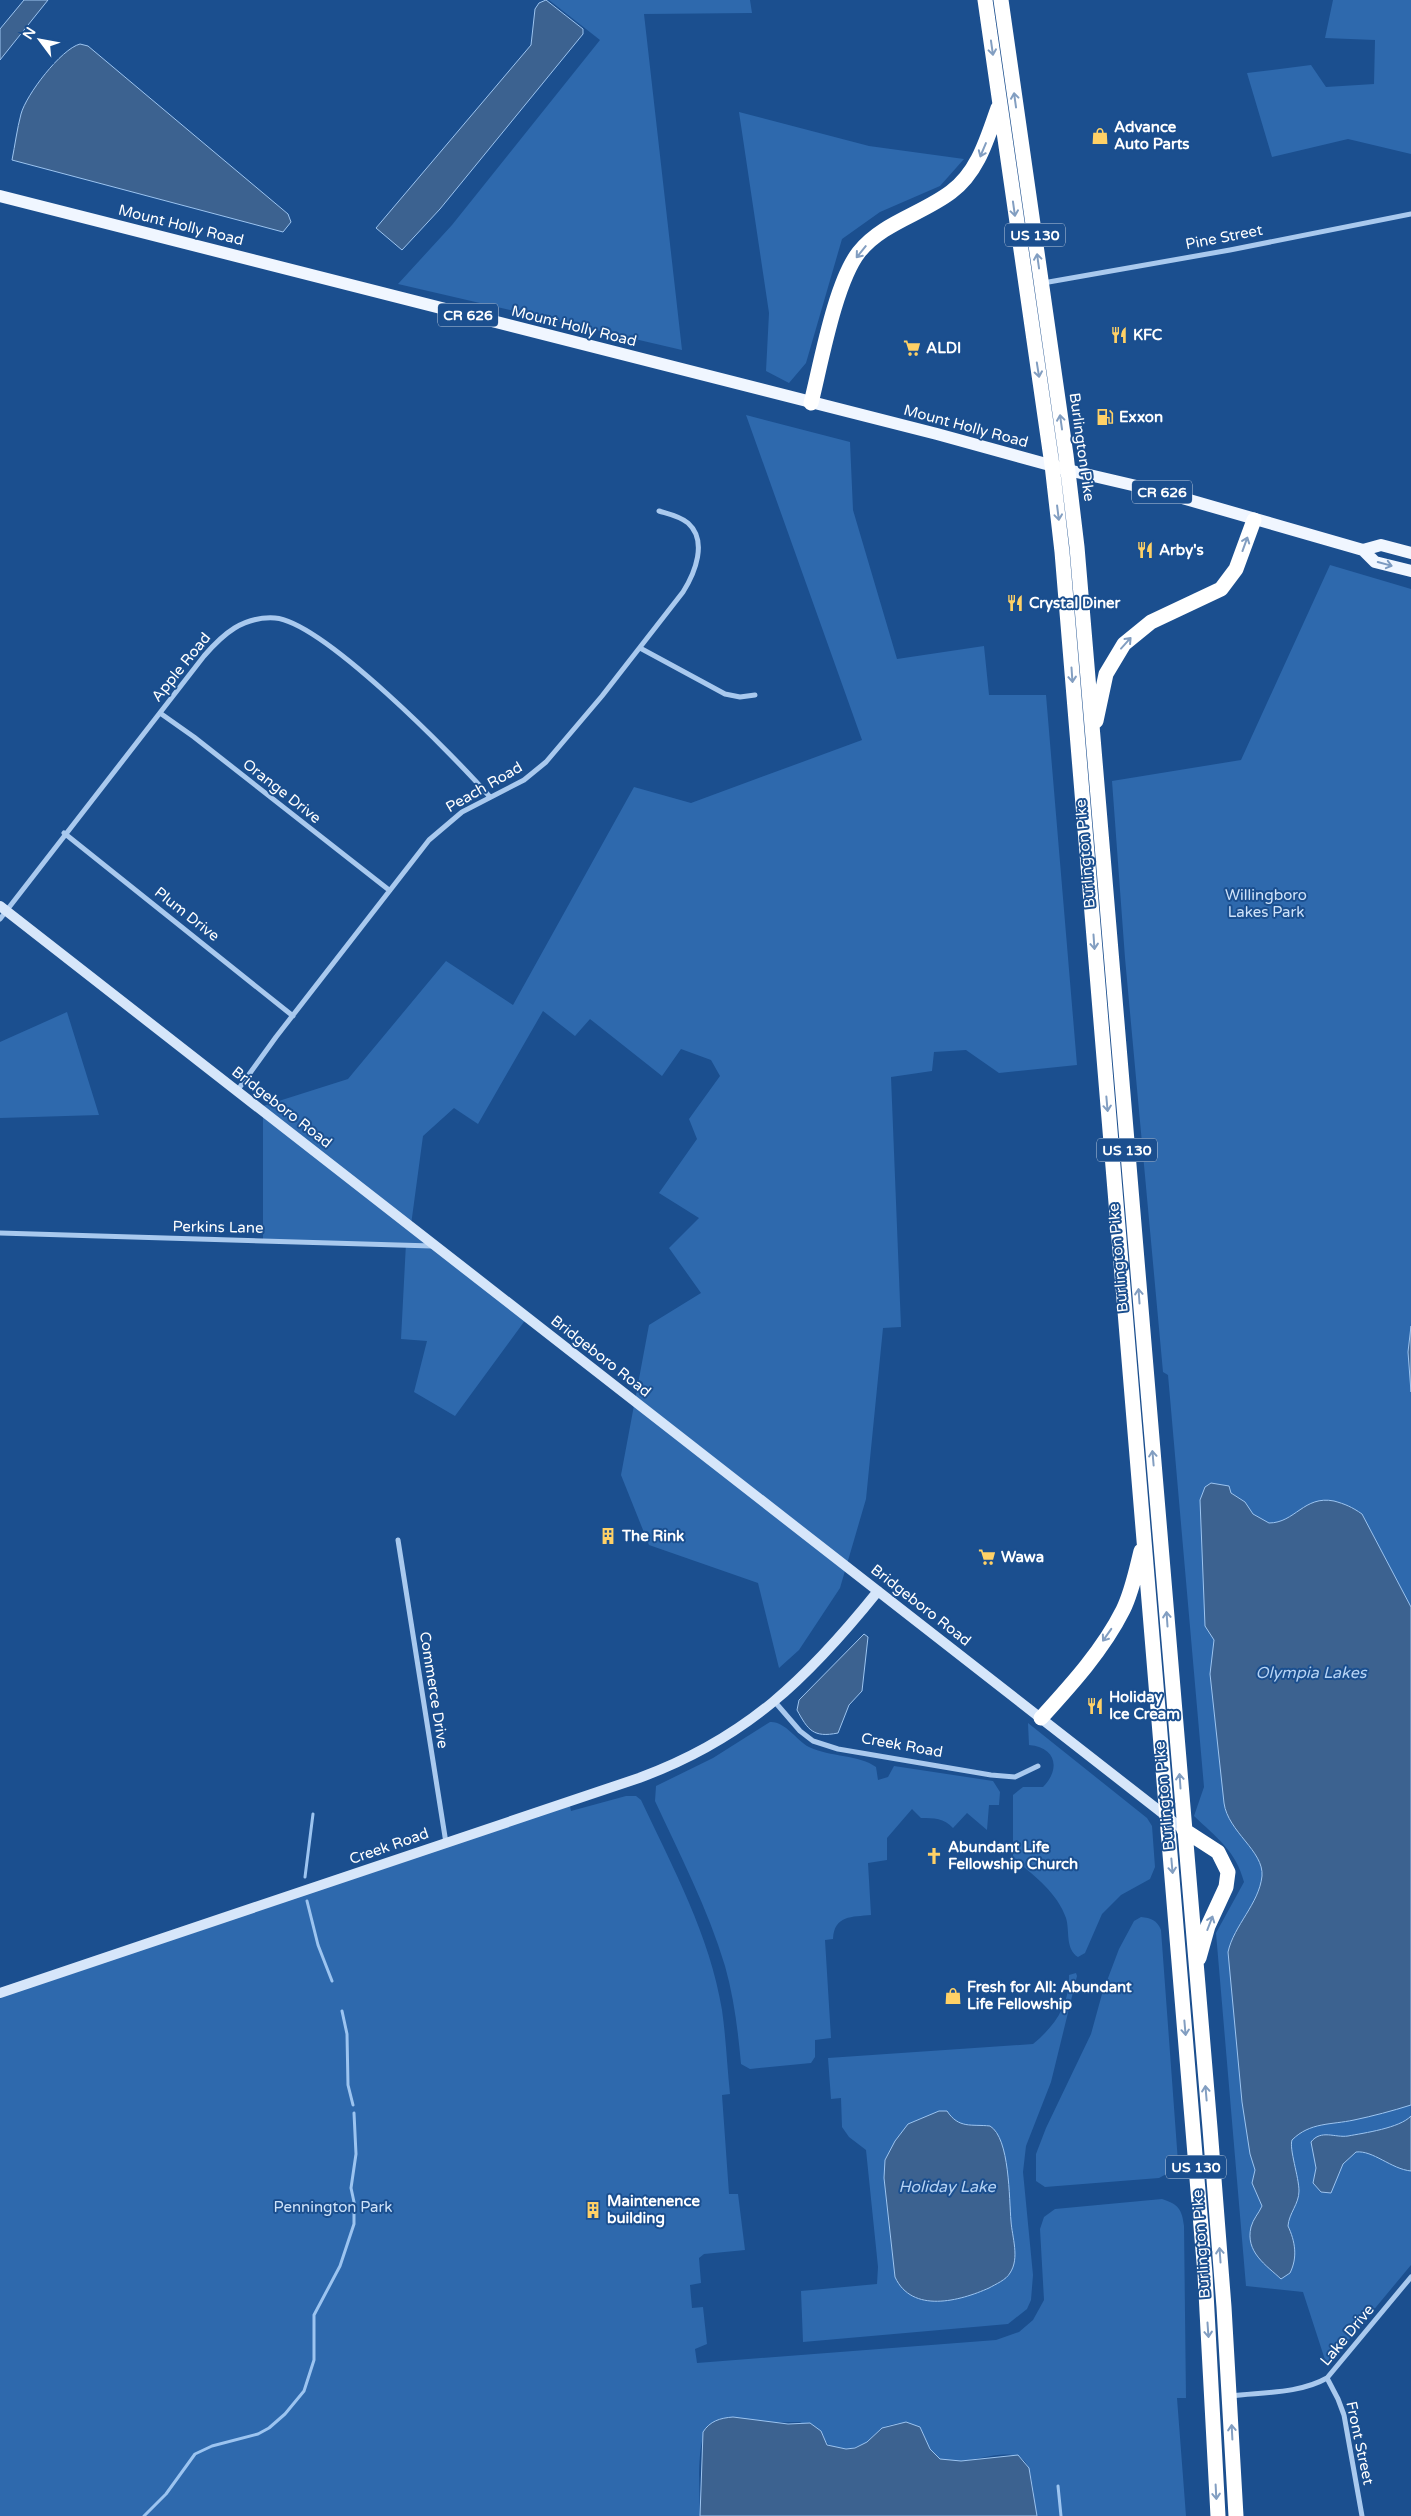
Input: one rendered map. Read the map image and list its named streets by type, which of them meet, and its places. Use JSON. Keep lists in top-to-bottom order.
{
  "streets": {
    "highway": ["US 130", "Burlington Pike"],
    "main road": ["Mount Holly Road", "CR 626"],
    "street": [
      "Pine Street",
      "Apple Road",
      "Peach Road",
      "Orange Drive",
      "Plum Drive",
      "Bridgeboro Road",
      "Perkins Lane",
      "Commerce Drive",
      "Creek Road",
      "Lake Drive",
      "Front Street"
    ]
  },
  "crossings": [
    ["Mount Holly Road", "CR 626"],
    ["Mount Holly Road", "Burlington Pike"],
    ["Pine Street", "Burlington Pike"],
    ["CR 626", "Burlington Pike"],
    ["Burlington Pike", "Bridgeboro Road"],
    ["Burlington Pike", "Lake Drive"],
    ["Apple Road", "Peach Road"],
    ["Apple Road", "Orange Drive"],
    ["Apple Road", "Plum Drive"],
    ["Apple Road", "Bridgeboro Road"],
    ["Peach Road", "Orange Drive"],
    ["Peach Road", "Plum Drive"],
    ["Peach Road", "Bridgeboro Road"],
    ["Bridgeboro Road", "Perkins Lane"],
    ["Bridgeboro Road", "Creek Road"],
    ["Commerce Drive", "Creek Road"],
    ["Lake Drive", "Front Street"]
  ],
  "water": ["Olympia Lakes", "Holiday Lake"],
  "parks": ["Willingboro Lakes Park", "Pennington Park"],
  "places": {
    "shop": ["Advance Auto Parts", "Fresh for All: Abundant Life Fellowship"],
    "restaurant": [
      "KFC",
      "Arby's",
      "Crystal Diner",
      "Holiday Ice Cream"
    ],
    "supermarket": ["ALDI", "Wawa"],
    "fuel station": ["Exxon"],
    "building": ["The Rink", "Maintenence building"],
    "church": ["Abundant Life Fellowship Church"]
  },
  "north": "top left"
}
